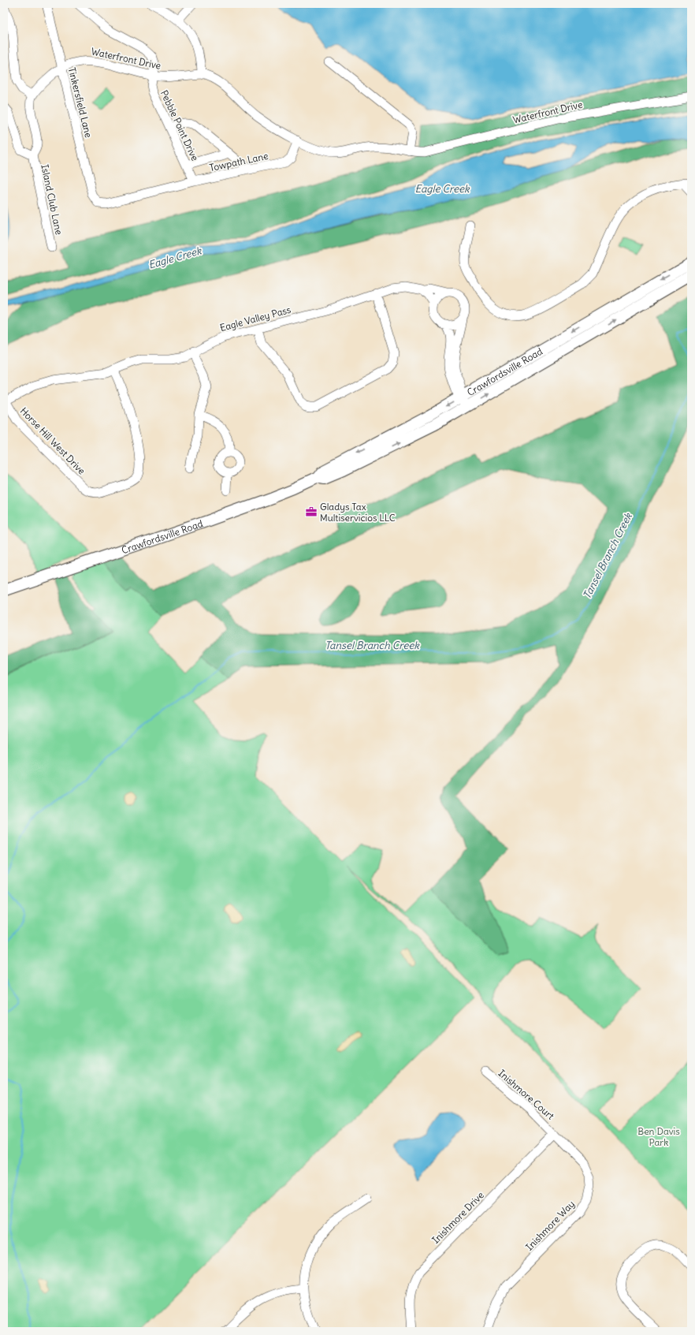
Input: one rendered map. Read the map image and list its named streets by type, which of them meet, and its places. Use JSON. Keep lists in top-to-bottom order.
{
  "streets": {
    "main road": ["Crawfordsville Road"],
    "street": [
      "Waterfront Drive",
      "Tinkersfield Lane",
      "Pebble Point Drive",
      "Towpath Lane",
      "Island Club Lane",
      "Eagle Valley Pass",
      "Horse Hill West Drive",
      "Inishmore Court",
      "Inishmore Drive",
      "Inishmore Way"
    ]
  },
  "crossings": [
    ["Waterfront Drive", "Tinkersfield Lane"],
    ["Waterfront Drive", "Pebble Point Drive"],
    ["Waterfront Drive", "Towpath Lane"],
    ["Tinkersfield Lane", "Towpath Lane"],
    ["Pebble Point Drive", "Towpath Lane"],
    ["Eagle Valley Pass", "Crawfordsville Road"],
    ["Eagle Valley Pass", "Horse Hill West Drive"],
    ["Inishmore Court", "Inishmore Drive"],
    ["Inishmore Court", "Inishmore Way"],
    ["Inishmore Drive", "Inishmore Way"]
  ],
  "water": ["Eagle Creek", "Tansel Branch Creek"],
  "parks": ["Ben Davis Park"],
  "places": {
    "office": ["Gladys Tax Multiservicios LLC"]
  }
}
